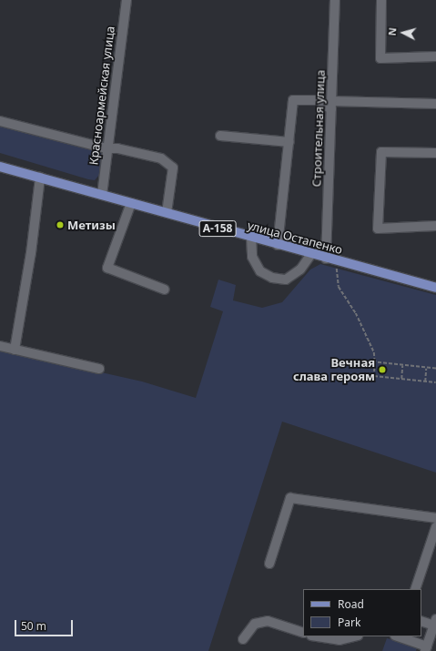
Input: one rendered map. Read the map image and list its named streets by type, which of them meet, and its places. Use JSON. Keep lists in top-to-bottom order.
{
  "streets": {
    "main road": ["А-158", "улица Остапенко"],
    "street": ["Красноармейская улица", "Строительная улица"]
  },
  "crossings": [
    ["Красноармейская улица", "улица Остапенко"],
    ["Строительная улица", "улица Остапенко"]
  ],
  "places": ["Метизы", "Вечная слава героям"],
  "legend": ["Road", "Park"],
  "scale_bar": "50 m",
  "north": "left"
}
